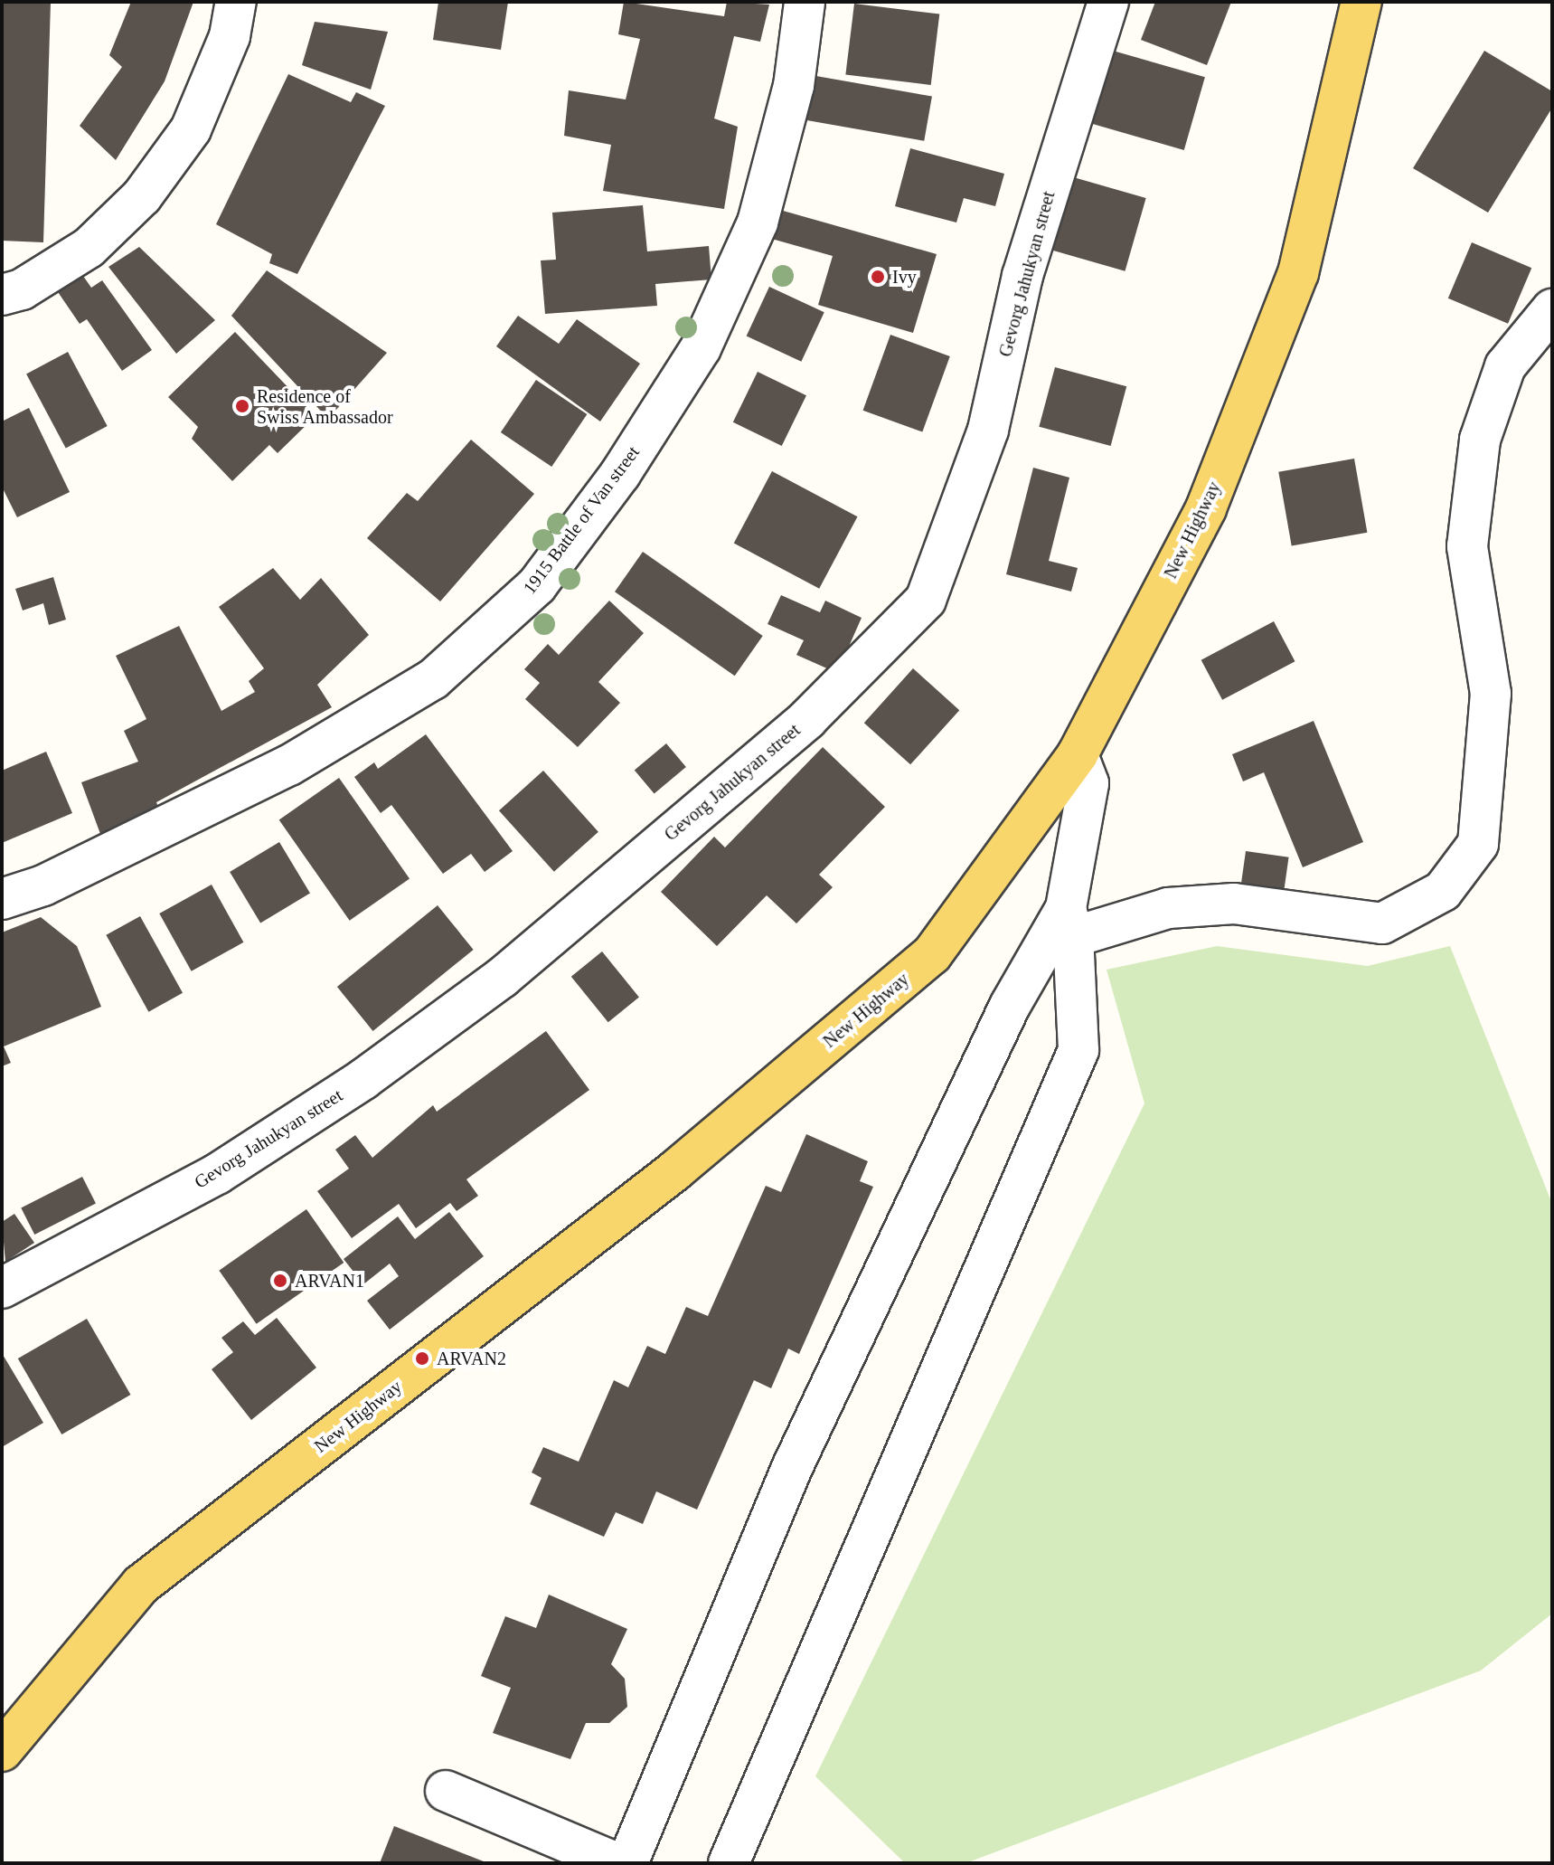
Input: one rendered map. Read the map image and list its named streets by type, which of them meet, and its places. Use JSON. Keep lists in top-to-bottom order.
{
  "streets": {
    "main road": ["New Highway"],
    "street": ["Gevorg Jahukyan street", "1915 Battle of Van street"]
  },
  "places": [
    "Ivy",
    "Residence of Swiss Ambassador",
    "ARVAN1",
    "ARVAN2"
  ]
}
